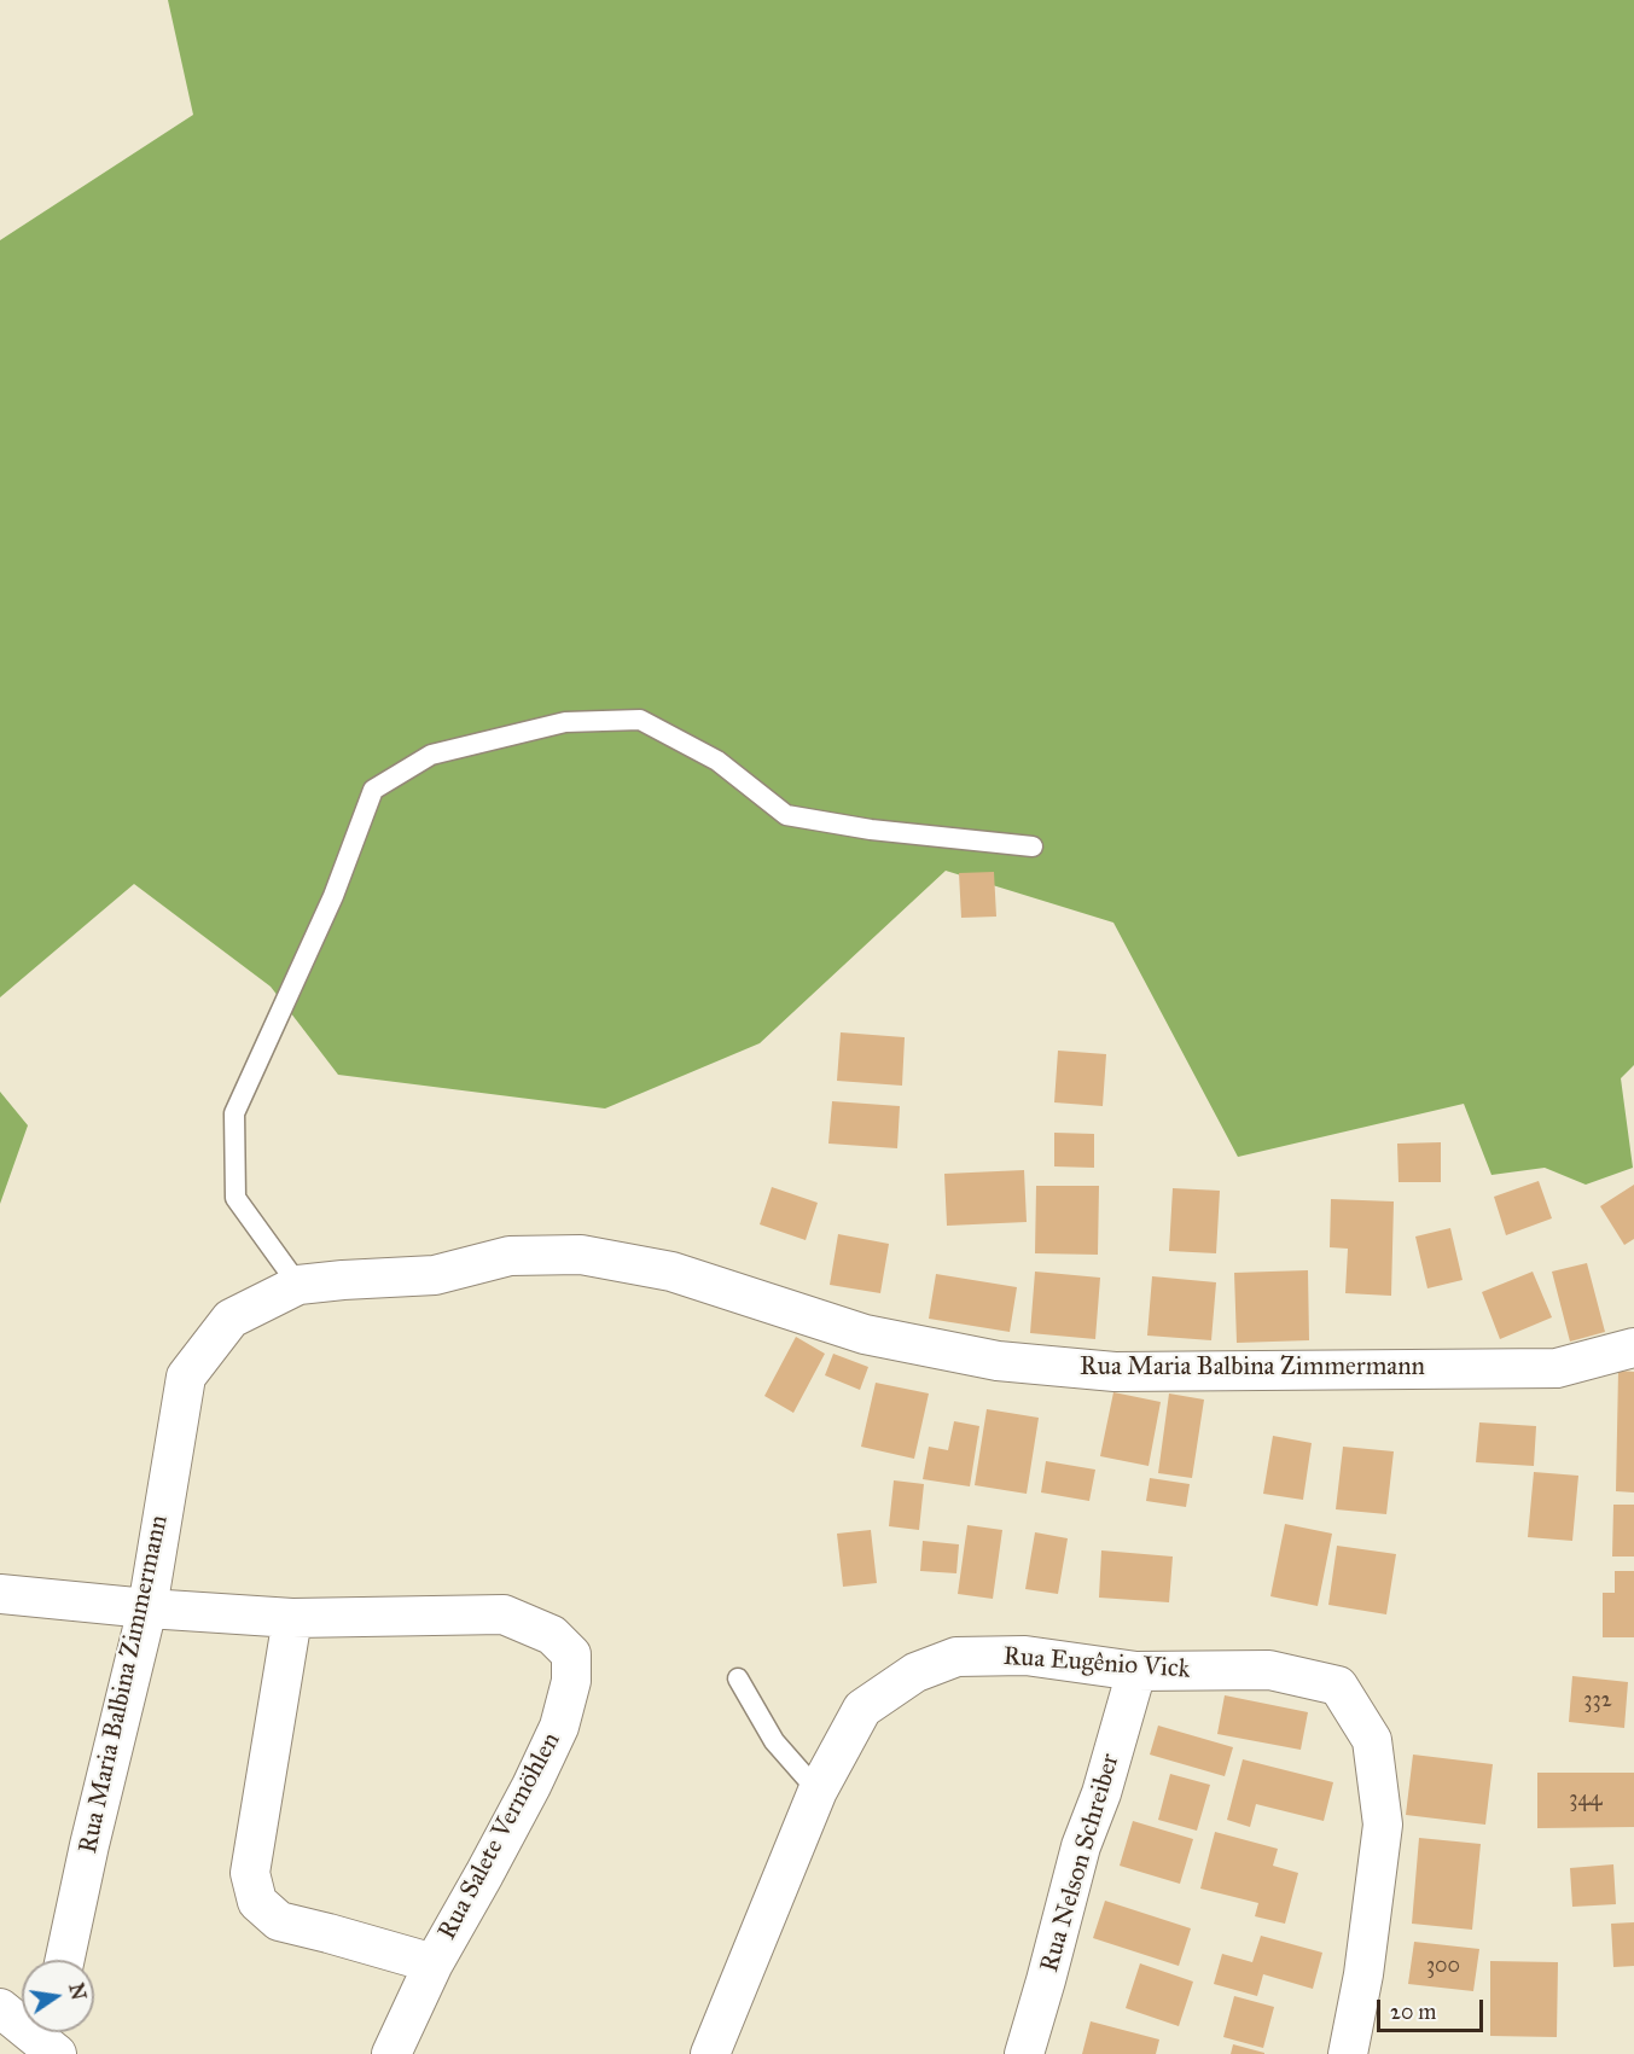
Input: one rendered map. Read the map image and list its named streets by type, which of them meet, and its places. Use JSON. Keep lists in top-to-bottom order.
{
  "streets": {
    "street": [
      "Rua Maria Balbina Zimmermann",
      "Rua Eugênio Vick",
      "Rua Salete Vermöhlen",
      "Rua Nelson Schreiber"
    ]
  },
  "crossings": [
    ["Rua Maria Balbina Zimmermann", "Rua Salete Vermöhlen"],
    ["Rua Eugênio Vick", "Rua Nelson Schreiber"]
  ],
  "house_numbers": ["332", "344", "300"],
  "scale_bar": "20 m",
  "north": "right"
}
